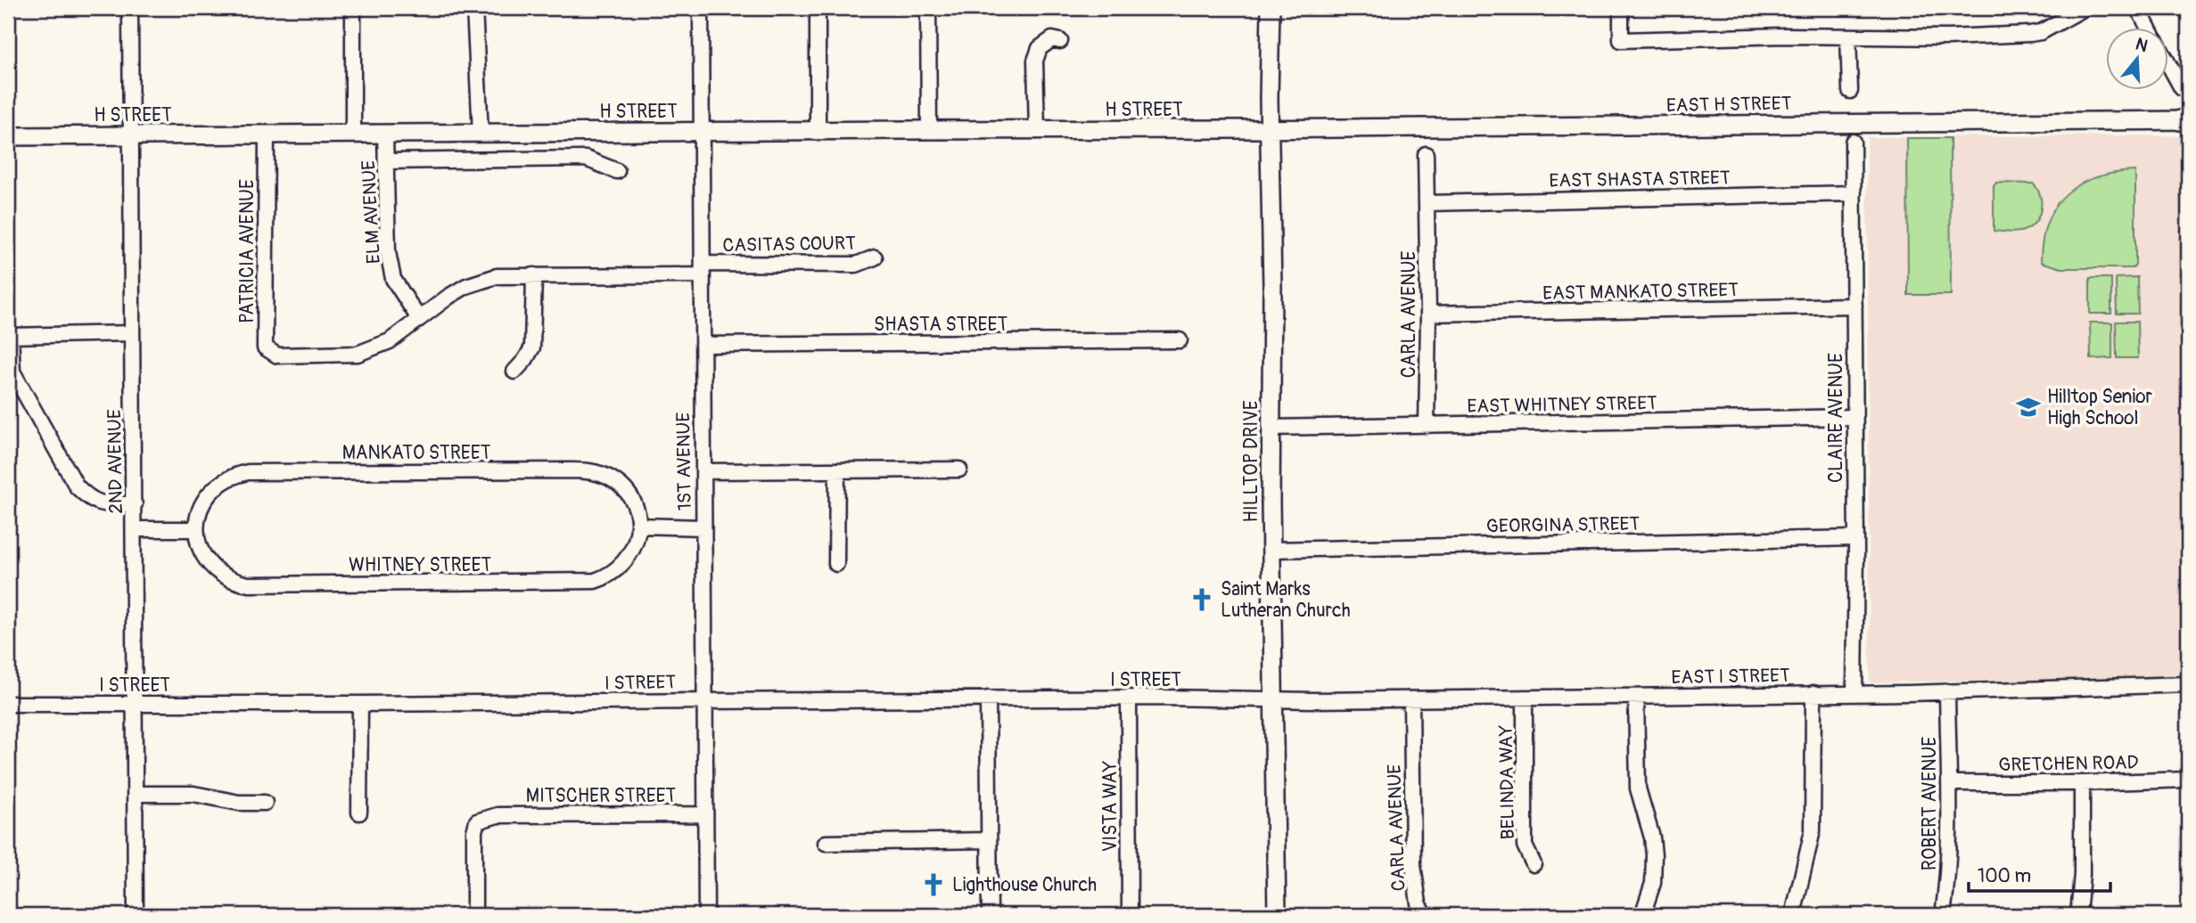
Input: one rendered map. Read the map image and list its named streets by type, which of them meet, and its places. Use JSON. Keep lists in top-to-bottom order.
{
  "streets": {
    "main road": ["EAST H STREET", "H STREET", "HILLTOP DRIVE"],
    "street": [
      "EAST SHASTA STREET",
      "ELM AVENUE",
      "CASITAS COURT",
      "PATRICIA AVENUE",
      "EAST MANKATO STREET",
      "CARLA AVENUE",
      "SHASTA STREET",
      "EAST WHITNEY STREET",
      "CLAIRE AVENUE",
      "MANKATO STREET",
      "2ND AVENUE",
      "1ST AVENUE",
      "GEORGINA STREET",
      "WHITNEY STREET",
      "EAST I STREET",
      "I STREET",
      "GRETCHEN ROAD",
      "BELINDA WAY",
      "MITSCHER STREET",
      "ROBERT AVENUE",
      "VISTA WAY"
    ]
  },
  "crossings": [
    ["EAST H STREET", "H STREET"],
    ["EAST H STREET", "HILLTOP DRIVE"],
    ["H STREET", "ELM AVENUE"],
    ["H STREET", "PATRICIA AVENUE"],
    ["H STREET", "2ND AVENUE"],
    ["H STREET", "1ST AVENUE"],
    ["H STREET", "HILLTOP DRIVE"],
    ["EAST SHASTA STREET", "CARLA AVENUE"],
    ["EAST SHASTA STREET", "CLAIRE AVENUE"],
    ["ELM AVENUE", "PATRICIA AVENUE"],
    ["CASITAS COURT", "1ST AVENUE"],
    ["EAST MANKATO STREET", "CARLA AVENUE"],
    ["EAST MANKATO STREET", "CLAIRE AVENUE"],
    ["CARLA AVENUE", "EAST WHITNEY STREET"],
    ["CARLA AVENUE", "EAST I STREET"],
    ["SHASTA STREET", "1ST AVENUE"],
    ["EAST WHITNEY STREET", "CLAIRE AVENUE"],
    ["EAST WHITNEY STREET", "HILLTOP DRIVE"],
    ["CLAIRE AVENUE", "GEORGINA STREET"],
    ["CLAIRE AVENUE", "EAST I STREET"],
    ["MANKATO STREET", "WHITNEY STREET"],
    ["2ND AVENUE", "I STREET"],
    ["1ST AVENUE", "I STREET"],
    ["1ST AVENUE", "MITSCHER STREET"],
    ["HILLTOP DRIVE", "GEORGINA STREET"],
    ["HILLTOP DRIVE", "EAST I STREET"],
    ["HILLTOP DRIVE", "I STREET"],
    ["EAST I STREET", "I STREET"],
    ["EAST I STREET", "BELINDA WAY"],
    ["EAST I STREET", "ROBERT AVENUE"],
    ["I STREET", "VISTA WAY"],
    ["GRETCHEN ROAD", "ROBERT AVENUE"]
  ],
  "places": {
    "school or university": ["Hilltop Senior High School"],
    "church": ["Saint Marks Lutheran Church", "Lighthouse Church"]
  },
  "scale_bar": "100 m",
  "north": "top"
}
